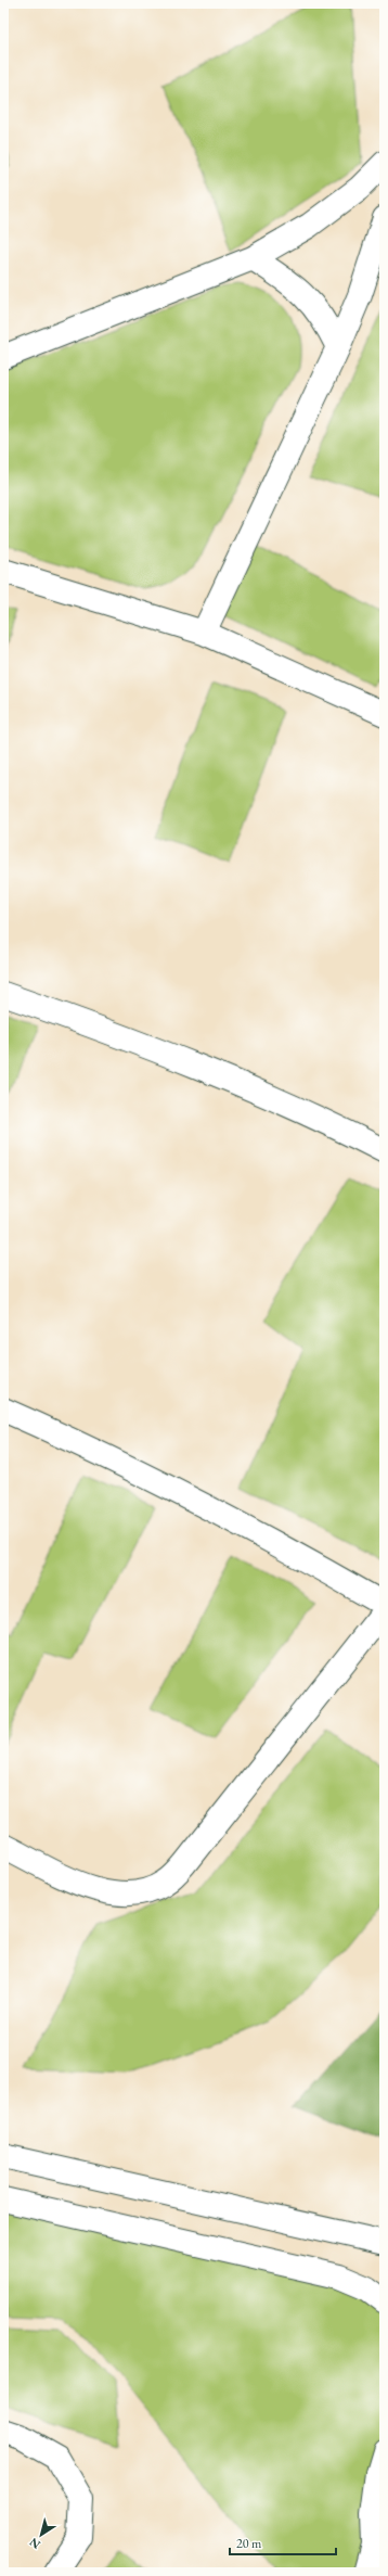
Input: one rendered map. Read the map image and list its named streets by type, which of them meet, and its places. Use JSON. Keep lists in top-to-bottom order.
{
  "scale_bar": "20 m",
  "north": "bottom left"
}
